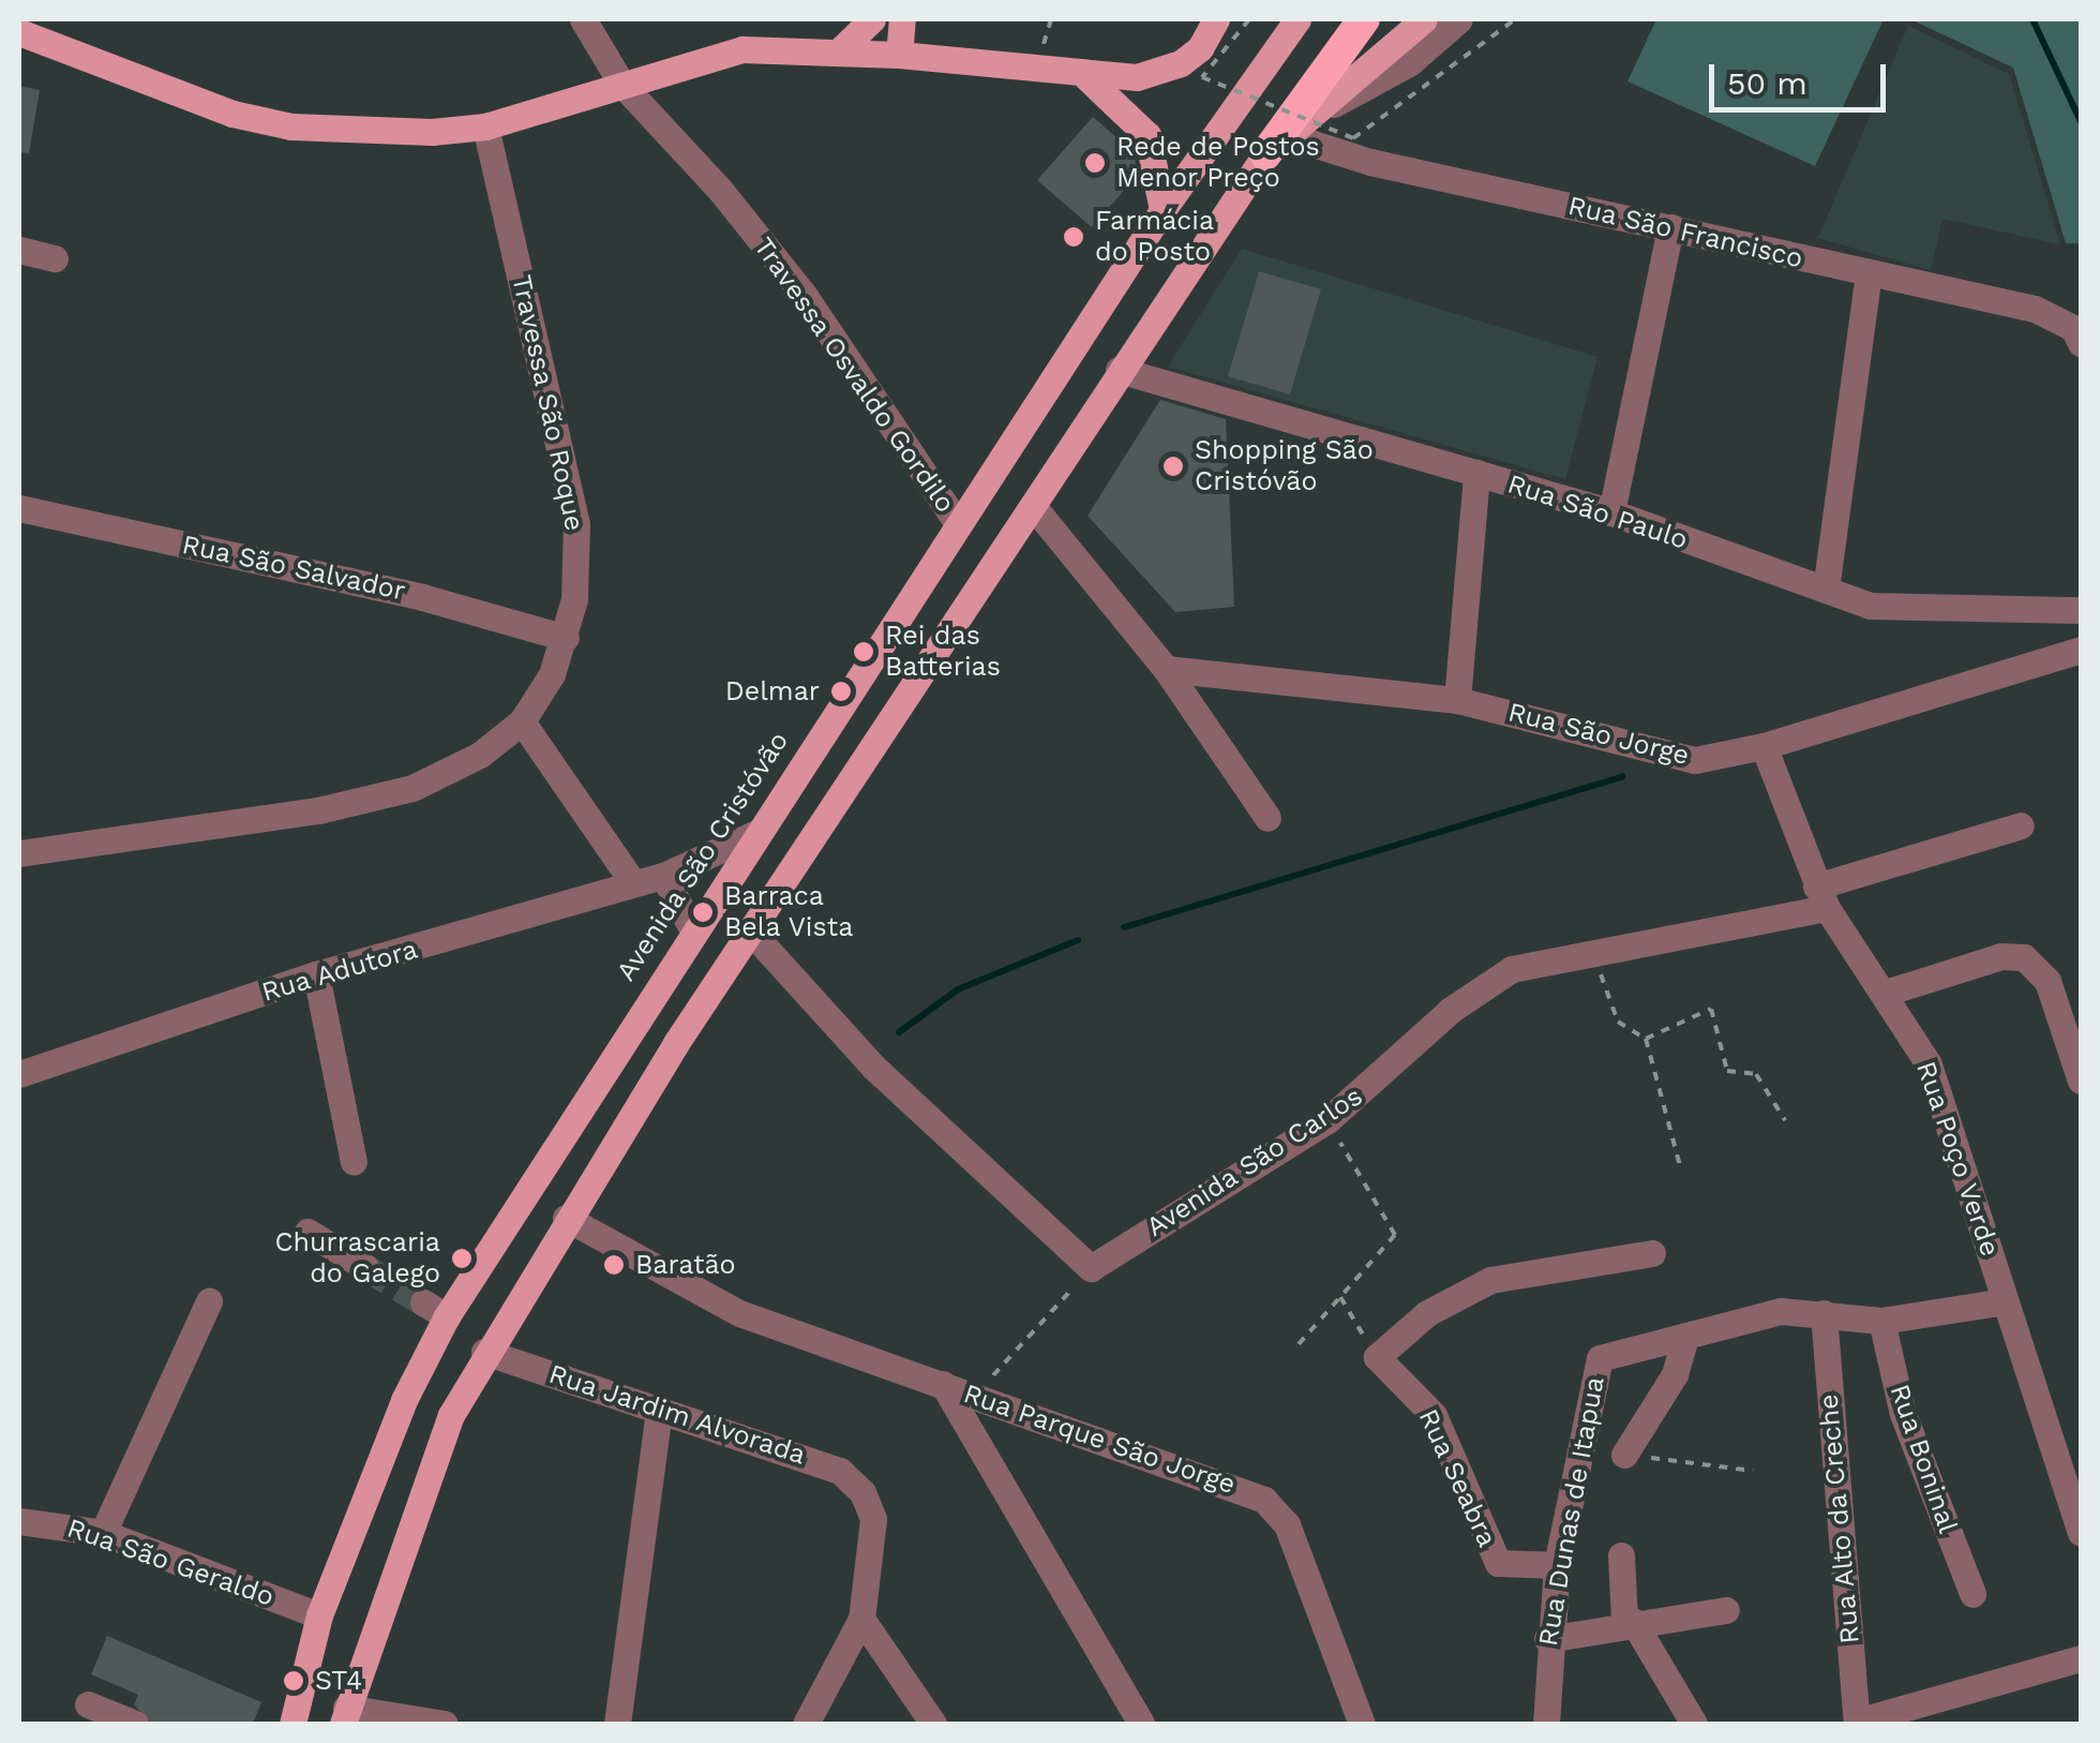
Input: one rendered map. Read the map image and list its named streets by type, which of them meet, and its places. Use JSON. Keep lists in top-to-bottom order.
{
  "streets": {
    "main road": ["Avenida São Cristóvão"],
    "street": [
      "Rua São Francisco",
      "Travessa Osvaldo Gordilo",
      "Travessa São Roque",
      "Rua São Paulo",
      "Rua São Salvador",
      "Rua São Jorge",
      "Rua Adutora",
      "Rua Poço Verde",
      "Avenida São Carlos",
      "Rua Jardim Alvorada",
      "Rua Parque São Jorge",
      "Rua Boninal",
      "Rua Seabra",
      "Rua Dunas de Itapua",
      "Rua Alto da Creche",
      "Rua São Geraldo"
    ]
  },
  "crossings": [
    ["Travessa Osvaldo Gordilo", "Avenida São Cristóvão"],
    ["Travessa São Roque", "Rua São Salvador"],
    ["Rua São Jorge", "Rua Poço Verde"],
    ["Avenida São Cristóvão", "Rua Adutora"],
    ["Avenida São Cristóvão", "Rua São Geraldo"],
    ["Rua Poço Verde", "Avenida São Carlos"],
    ["Rua Seabra", "Rua Dunas de Itapua"]
  ],
  "places": [
    "Rede de Postos Menor Preço",
    "Farmácia do Posto",
    "Shopping São Cristóvão",
    "Rei das Batterias",
    "Delmar",
    "Barraca Bela Vista",
    "Churrascaria do Galego",
    "Baratão",
    "ST4"
  ],
  "scale_bar": "50 m"
}
